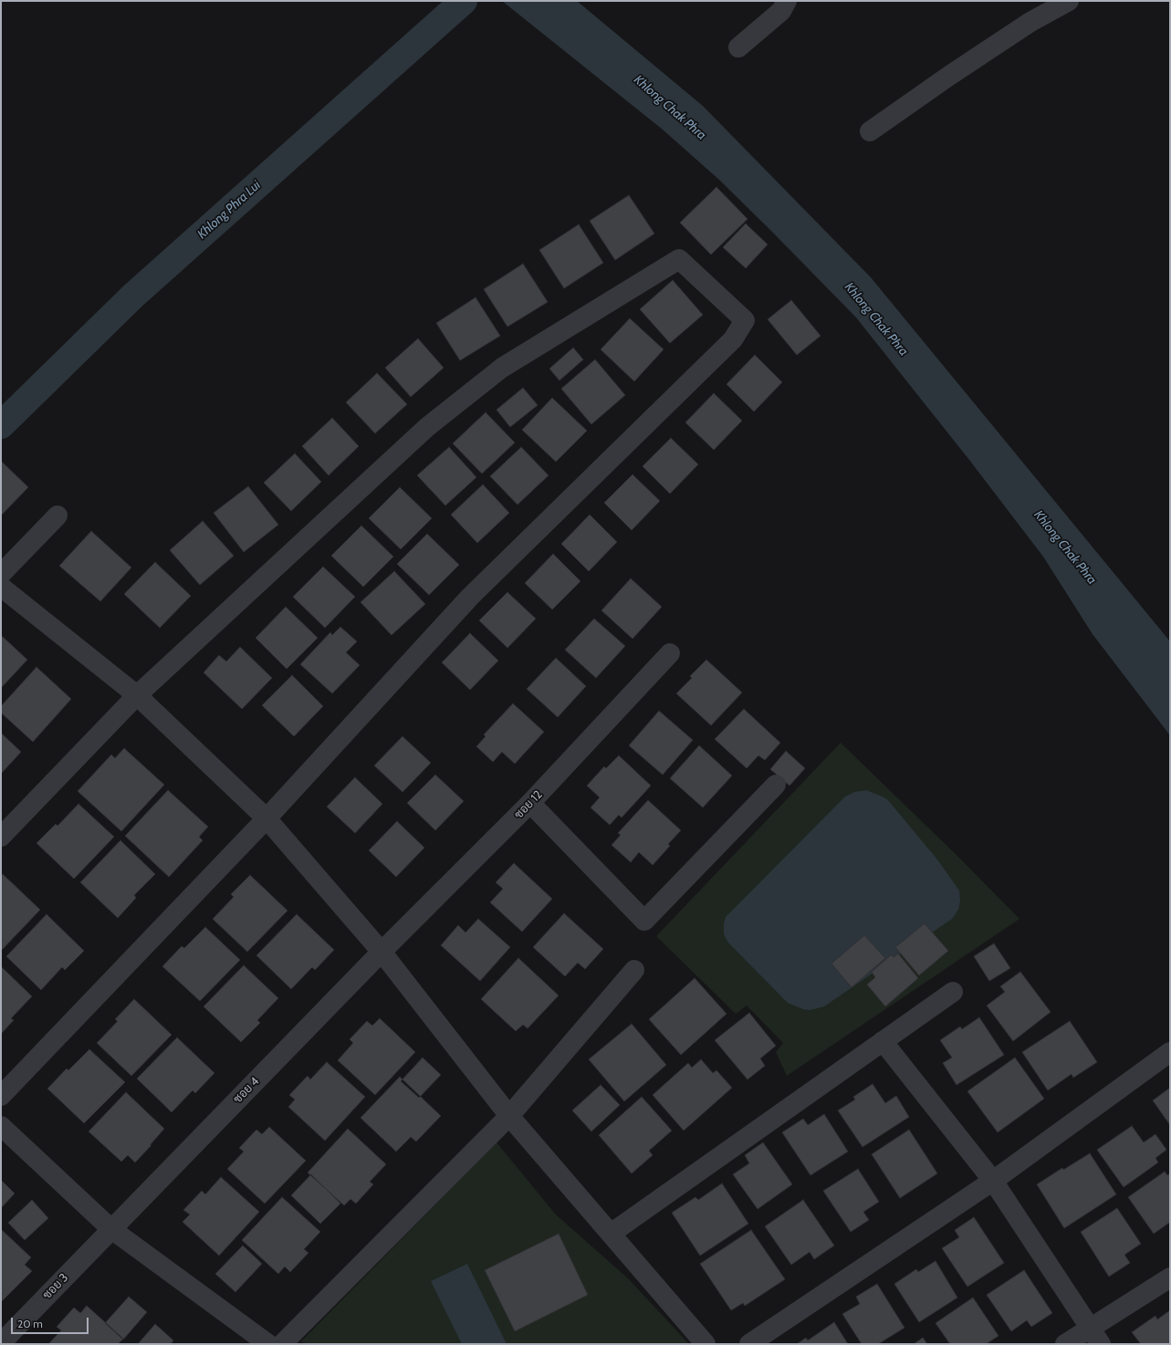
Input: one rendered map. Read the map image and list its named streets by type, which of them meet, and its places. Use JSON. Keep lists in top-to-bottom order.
{
  "streets": {
    "street": ["ซอย 12", "ซอย 4", "ซอย 3"]
  },
  "crossings": [
    ["ซอย 12", "ซอย 4"],
    ["ซอย 4", "ซอย 3"]
  ],
  "water": ["Khlong Chak Phra", "Khlong Phra Lui"],
  "scale_bar": "20 m"
}
